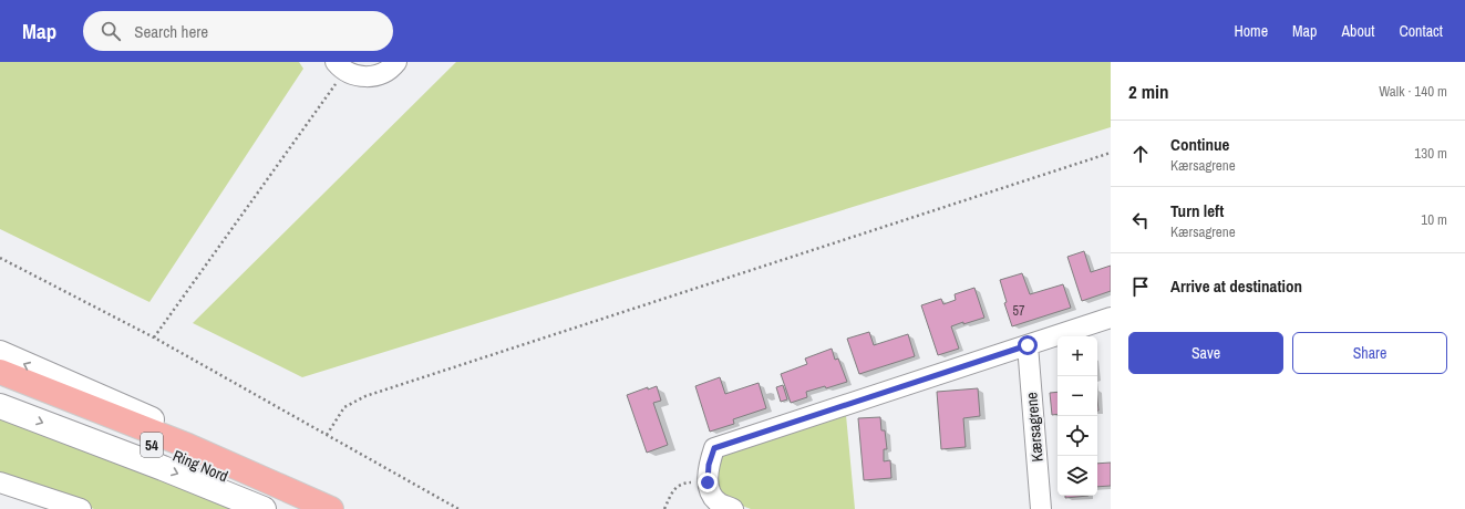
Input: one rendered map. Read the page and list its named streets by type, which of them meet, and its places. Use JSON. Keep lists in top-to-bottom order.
{
  "streets": {
    "highway": ["54", "Ring Nord"],
    "street": ["Kærsagrene"]
  },
  "crossings": [
    ["54", "Ring Nord"]
  ],
  "house_numbers": ["57"],
  "page": {
    "header": "Map",
    "search": "Search here",
    "nav": [
      "Home",
      "Map",
      "About",
      "Contact"
    ],
    "heading": ["2 min", "Walk · 140 m"],
    "list": [
      ["Continue", "Kærsagrene", "130 m"],
      ["Turn left", "Kærsagrene", "10 m"],
      "Arrive at destination"
    ],
    "buttons": ["Save", "Share"],
    "map_buttons": ["+", "−"]
  }
}
